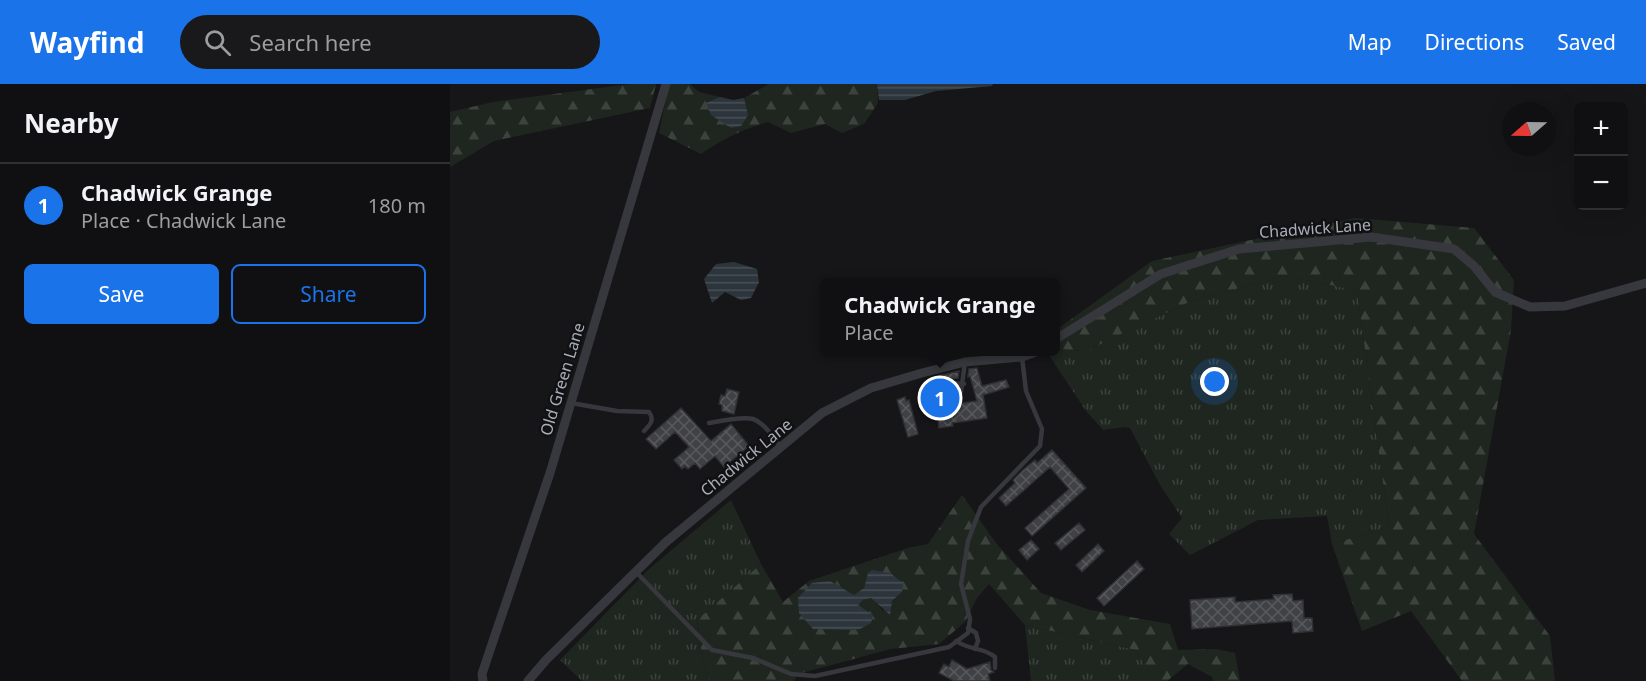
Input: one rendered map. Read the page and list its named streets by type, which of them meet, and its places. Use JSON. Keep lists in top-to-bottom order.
{
  "streets": {
    "street": ["Chadwick Lane", "Old Green Lane"]
  },
  "north": "left",
  "page": {
    "header": "Wayfind",
    "search": "Search here",
    "nav": ["Map", "Directions", "Saved"],
    "heading": "Nearby",
    "map_buttons": ["+", "−"],
    "list": [
      {
        "mark": "1",
        "name": "Chadwick Grange",
        "note": "Place · Chadwick Lane",
        "value": "180 m"
      }
    ],
    "buttons": ["Save", "Share"],
    "popup": ["Chadwick Grange", "Place"],
    "pins": "1"
  }
}
